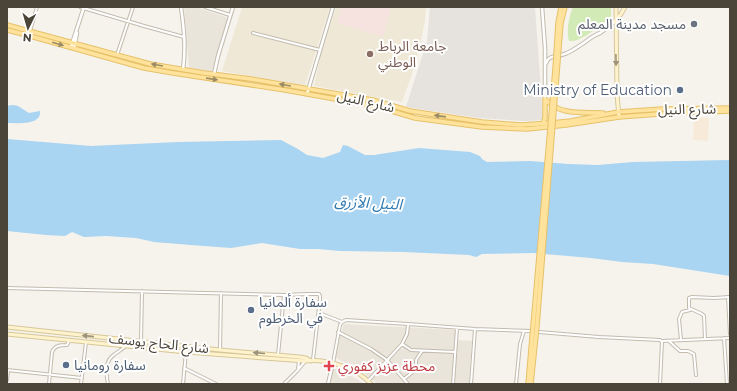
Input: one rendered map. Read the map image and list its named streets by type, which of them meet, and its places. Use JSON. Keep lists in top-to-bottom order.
{
  "streets": {
    "main road": ["شارع النيل", "شارع الحاج يوسف"]
  },
  "water": ["النيل الأزرق"],
  "places": {
    "other": [
      "مسجد مدينة المعلم",
      "جامعة الرباط الوطني",
      "Ministry of Education",
      "سفارة ألمانيا في الخرطوم",
      "سفارة رومانيا"
    ],
    "health": ["محطة عزيز كفوري"]
  },
  "north": "bottom"
}
